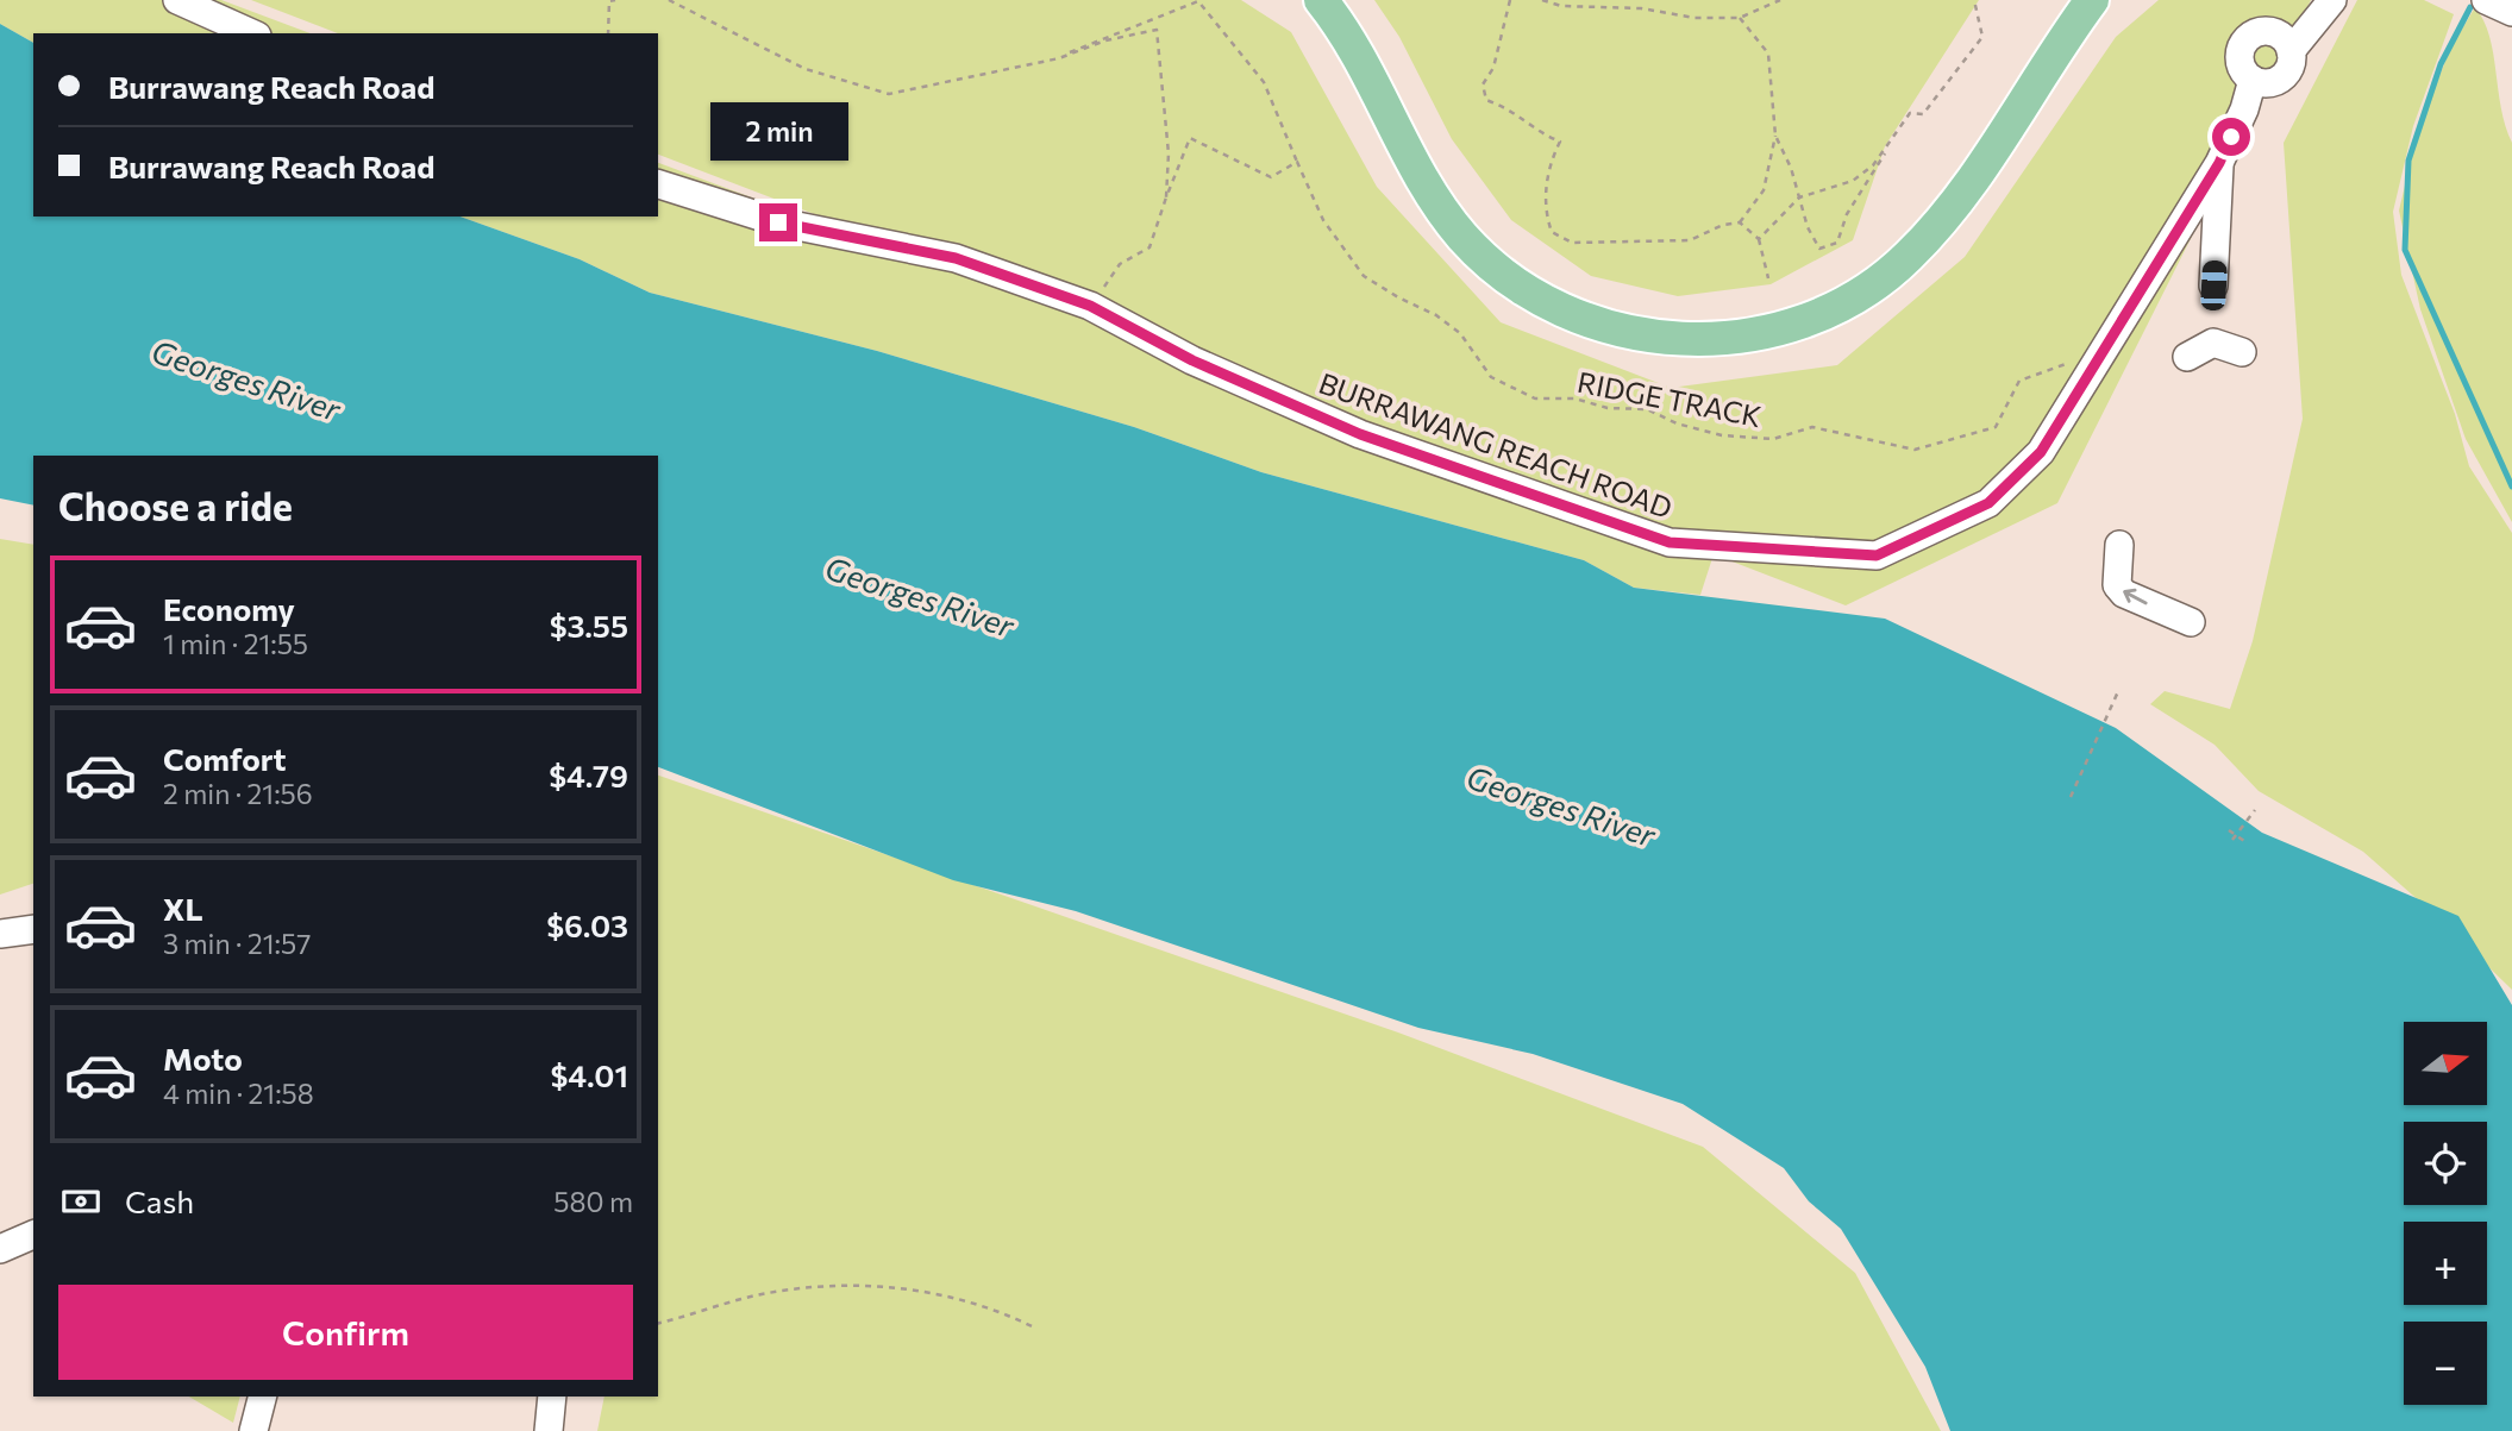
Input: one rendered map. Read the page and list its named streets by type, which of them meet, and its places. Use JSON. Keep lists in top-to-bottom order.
{
  "streets": {
    "street": ["BURRAWANG REACH ROAD"],
    "path": ["RIDGE TRACK"]
  },
  "crossings": [
    ["RIDGE TRACK", "BURRAWANG REACH ROAD"]
  ],
  "water": ["Georges River"],
  "north": "right",
  "page": {
    "banner": ["Burrawang Reach Road", "Burrawang Reach Road"],
    "bubble": "2 min",
    "heading": "Choose a ride",
    "list": [
      {
        "name": "Economy",
        "note": "1 min · 21:55",
        "value": "$3.55"
      },
      {
        "name": "Comfort",
        "note": "2 min · 21:56",
        "value": "$4.79"
      },
      {
        "name": "XL",
        "note": "3 min · 21:57",
        "value": "$6.03"
      },
      {
        "name": "Moto",
        "note": "4 min · 21:58",
        "value": "$4.01"
      }
    ],
    "map_buttons": ["+", "−"],
    "pay": ["Cash", "580 m"],
    "buttons": "Confirm"
  }
}
